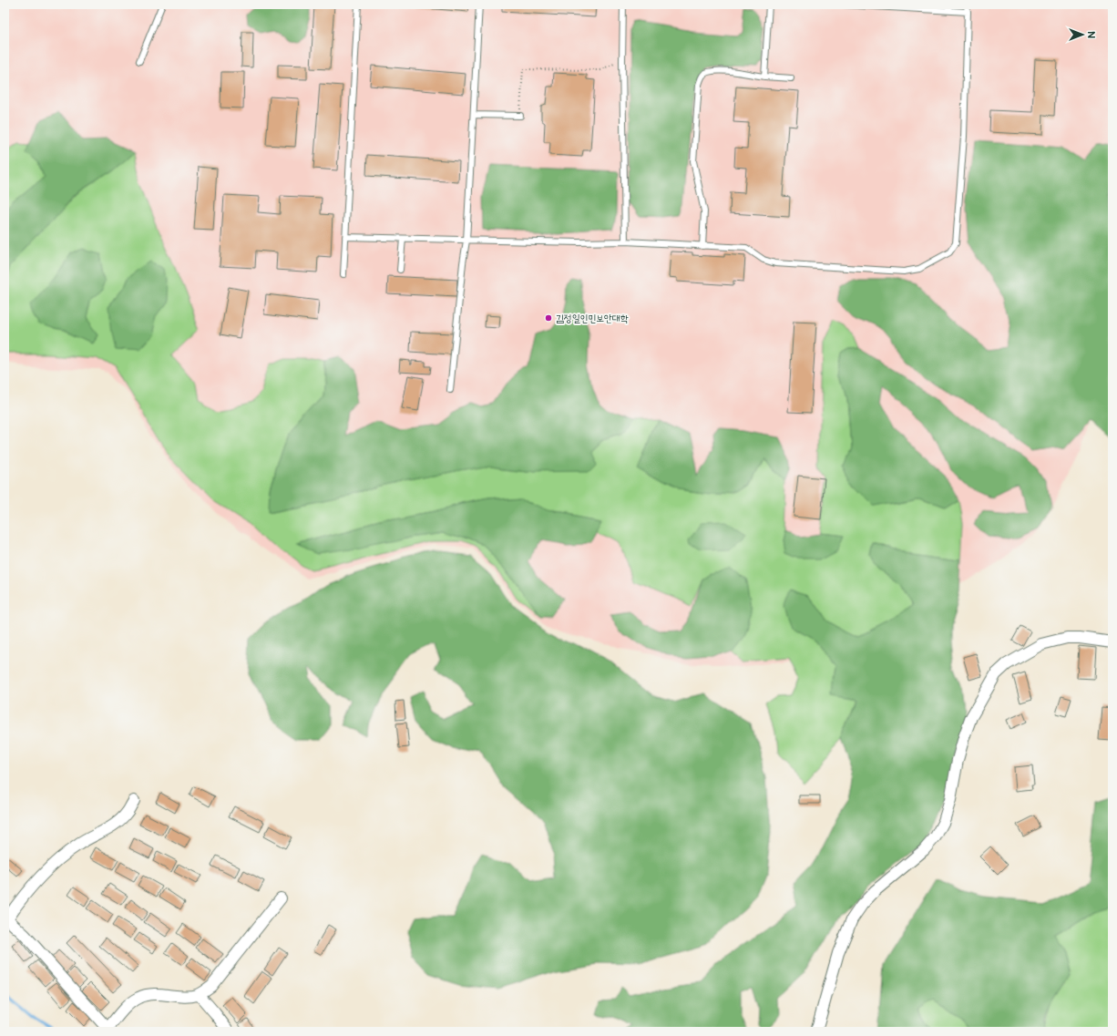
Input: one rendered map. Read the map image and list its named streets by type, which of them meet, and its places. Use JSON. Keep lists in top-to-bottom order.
{
  "places": ["김정일인민보안대학"],
  "north": "right"
}
